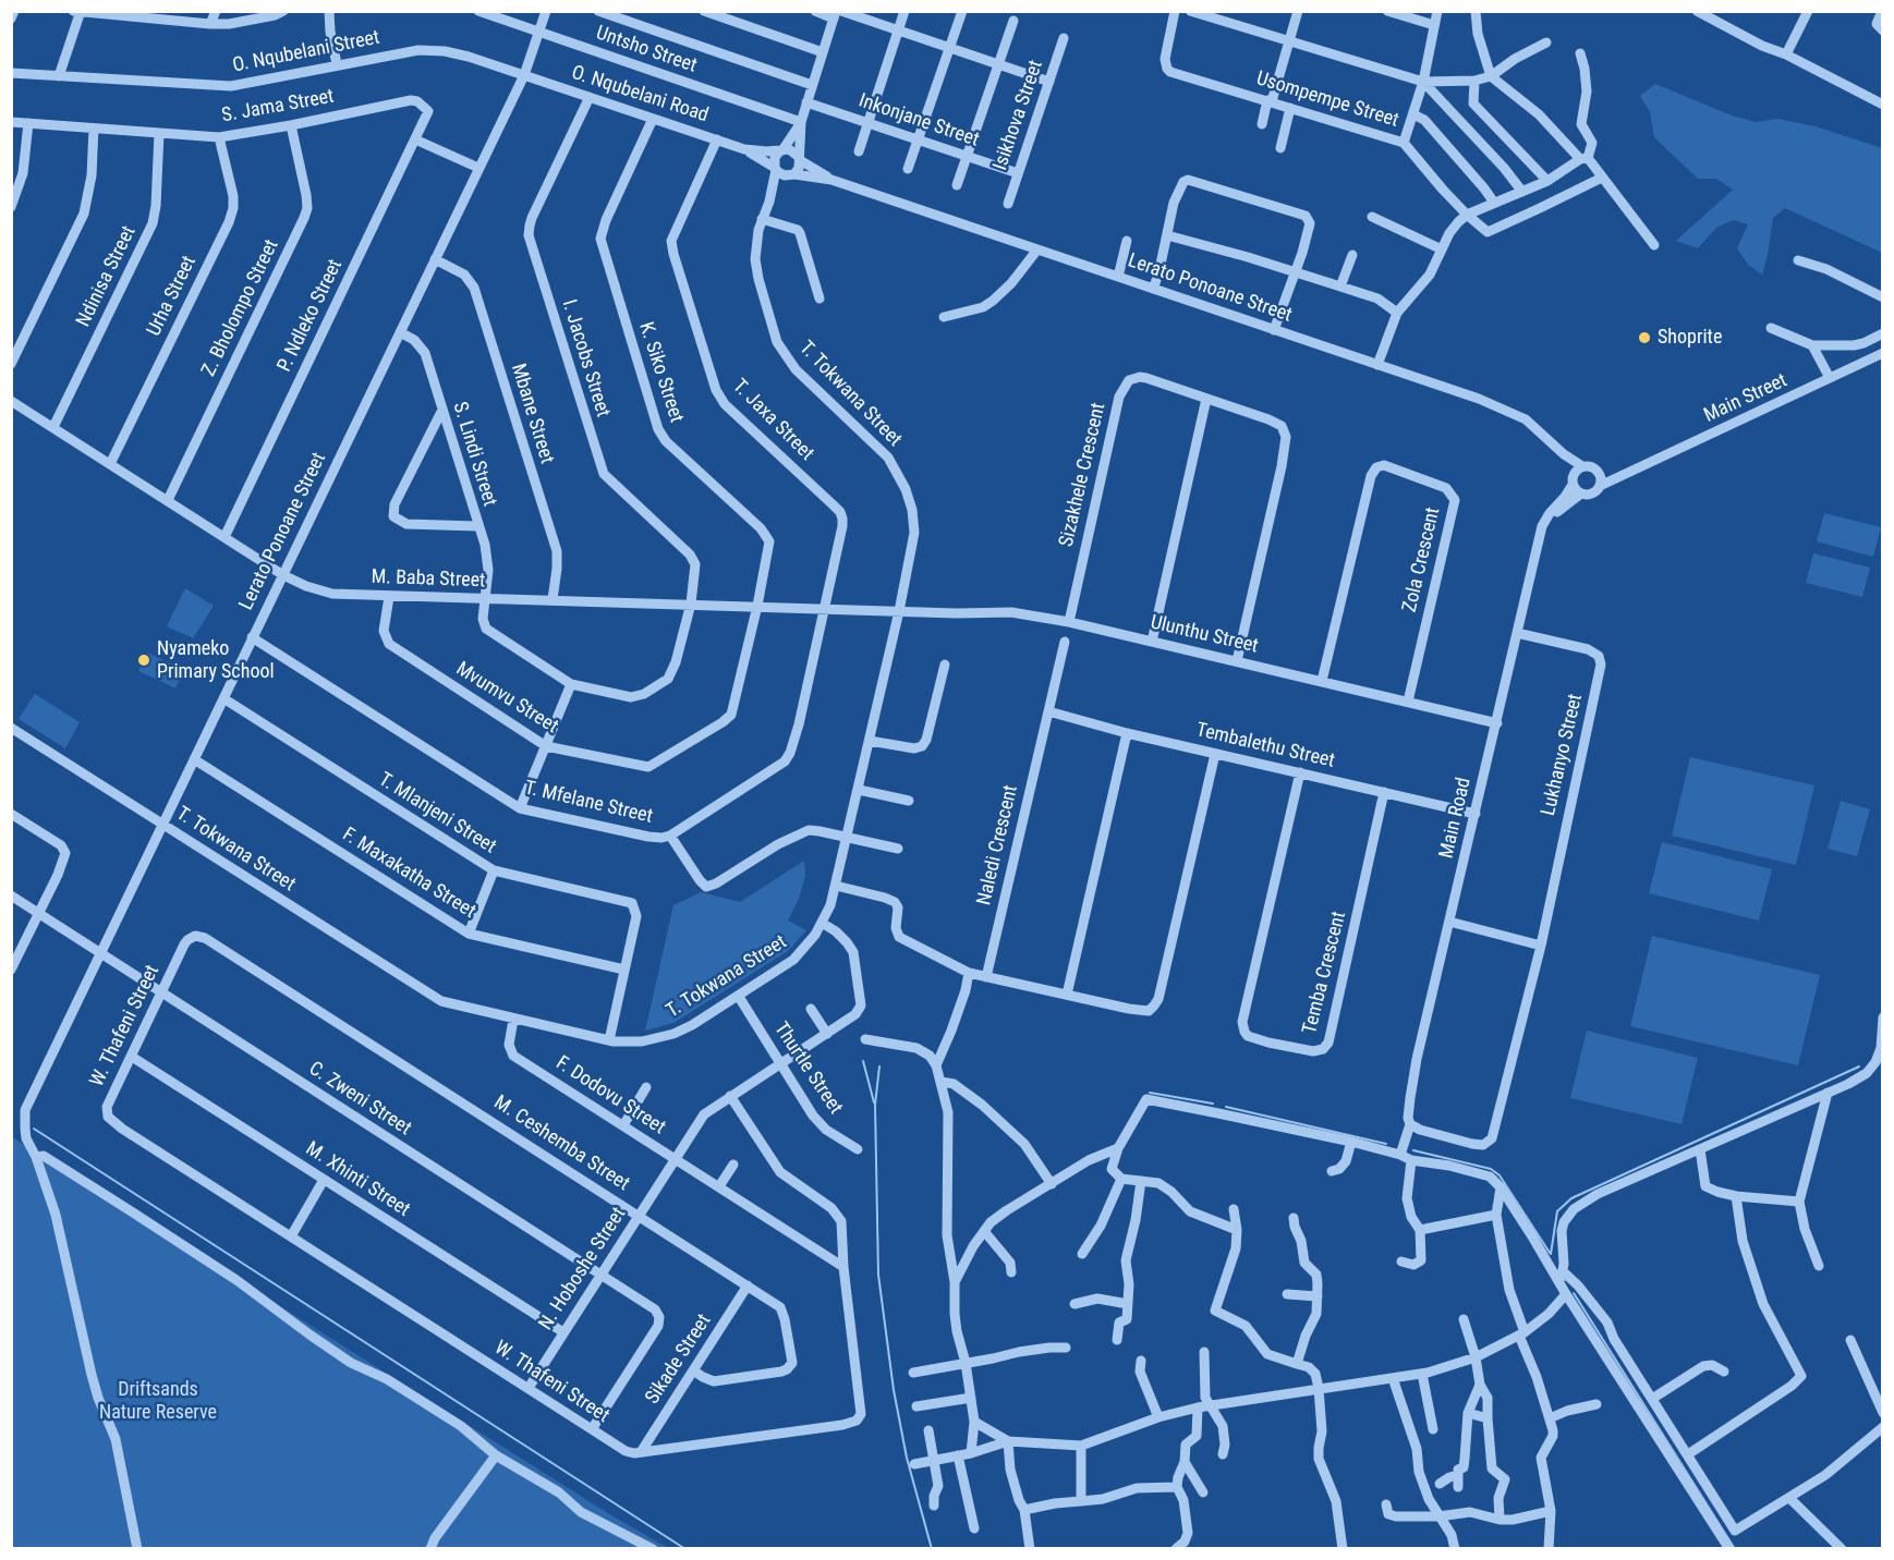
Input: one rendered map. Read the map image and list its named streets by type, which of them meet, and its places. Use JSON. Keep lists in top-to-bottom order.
{
  "streets": {
    "street": [
      "Untsho Street",
      "O. Nqubelani Street",
      "O. Nqubelani Road",
      "Usompempe Street",
      "S. Jama Street",
      "Isikhova Street",
      "Inkonjane Street",
      "Ndinisa Street",
      "Lerato Ponoane Street",
      "Urha Street",
      "Z. Bholompo Street",
      "P. Ndleko Street",
      "I. Jacobs Street",
      "K. Siko Street",
      "T. Tokwana Street",
      "Main Street",
      "Mbane Street",
      "T. Jaxa Street",
      "S. Lindi Street",
      "Sizakhele Crescent",
      "Zola Crescent",
      "M. Baba Street",
      "Ulunthu Street",
      "Mvumvu Street",
      "Tembalethu Street",
      "Lukhanyo Street",
      "T. Mfelane Street",
      "T. Mlanjeni Street",
      "Main Road",
      "Naledi Crescent",
      "F. Maxakatha Street",
      "Temba Crescent",
      "W. Thafeni Street",
      "Thurtle Street",
      "F. Dodovu Street",
      "C. Zweni Street",
      "M. Ceshemba Street",
      "M. Xhinti Street",
      "N. Hoboshe Street",
      "Sikade Street"
    ]
  },
  "crossings": [
    ["Untsho Street", "Lerato Ponoane Street"],
    ["O. Nqubelani Street", "O. Nqubelani Road"],
    ["O. Nqubelani Street", "Lerato Ponoane Street"],
    ["O. Nqubelani Road", "Lerato Ponoane Street"],
    ["O. Nqubelani Road", "I. Jacobs Street"],
    ["O. Nqubelani Road", "K. Siko Street"],
    ["O. Nqubelani Road", "T. Tokwana Street"],
    ["O. Nqubelani Road", "T. Jaxa Street"],
    ["S. Jama Street", "Ndinisa Street"],
    ["S. Jama Street", "Urha Street"],
    ["S. Jama Street", "Z. Bholompo Street"],
    ["S. Jama Street", "P. Ndleko Street"],
    ["Isikhova Street", "Inkonjane Street"],
    ["Ndinisa Street", "M. Baba Street"],
    ["Lerato Ponoane Street", "T. Tokwana Street"],
    ["Lerato Ponoane Street", "Main Street"],
    ["Lerato Ponoane Street", "Mbane Street"],
    ["Lerato Ponoane Street", "S. Lindi Street"],
    ["Lerato Ponoane Street", "M. Baba Street"],
    ["Lerato Ponoane Street", "T. Mfelane Street"],
    ["Lerato Ponoane Street", "T. Mlanjeni Street"],
    ["Lerato Ponoane Street", "Main Road"],
    ["Lerato Ponoane Street", "F. Maxakatha Street"],
    ["Lerato Ponoane Street", "C. Zweni Street"],
    ["Urha Street", "M. Baba Street"],
    ["Z. Bholompo Street", "M. Baba Street"],
    ["P. Ndleko Street", "M. Baba Street"],
    ["I. Jacobs Street", "S. Lindi Street"],
    ["I. Jacobs Street", "M. Baba Street"],
    ["K. Siko Street", "M. Baba Street"],
    ["K. Siko Street", "Mvumvu Street"],
    ["T. Tokwana Street", "M. Baba Street"],
    ["T. Tokwana Street", "Ulunthu Street"],
    ["T. Tokwana Street", "T. Mlanjeni Street"],
    ["T. Tokwana Street", "Thurtle Street"],
    ["T. Tokwana Street", "F. Dodovu Street"],
    ["T. Tokwana Street", "N. Hoboshe Street"],
    ["Main Street", "Main Road"],
    ["Mbane Street", "M. Baba Street"],
    ["T. Jaxa Street", "M. Baba Street"],
    ["T. Jaxa Street", "T. Mfelane Street"],
    ["S. Lindi Street", "M. Baba Street"],
    ["Sizakhele Crescent", "Ulunthu Street"],
    ["Zola Crescent", "Ulunthu Street"],
    ["M. Baba Street", "Ulunthu Street"],
    ["M. Baba Street", "Mvumvu Street"],
    ["M. Baba Street", "T. Mfelane Street"],
    ["Ulunthu Street", "Main Road"],
    ["Tembalethu Street", "Main Road"],
    ["Tembalethu Street", "Naledi Crescent"],
    ["Tembalethu Street", "Temba Crescent"],
    ["Lukhanyo Street", "Main Road"],
    ["T. Mlanjeni Street", "F. Maxakatha Street"],
    ["W. Thafeni Street", "F. Dodovu Street"],
    ["W. Thafeni Street", "C. Zweni Street"],
    ["W. Thafeni Street", "M. Ceshemba Street"],
    ["W. Thafeni Street", "M. Xhinti Street"],
    ["W. Thafeni Street", "N. Hoboshe Street"],
    ["W. Thafeni Street", "Sikade Street"],
    ["Thurtle Street", "N. Hoboshe Street"],
    ["F. Dodovu Street", "N. Hoboshe Street"],
    ["C. Zweni Street", "N. Hoboshe Street"],
    ["M. Ceshemba Street", "N. Hoboshe Street"],
    ["M. Ceshemba Street", "Sikade Street"],
    ["M. Xhinti Street", "N. Hoboshe Street"]
  ],
  "parks": ["Driftsands Nature Reserve"],
  "places": ["Shoprite", "Nyameko Primary School"]
}
